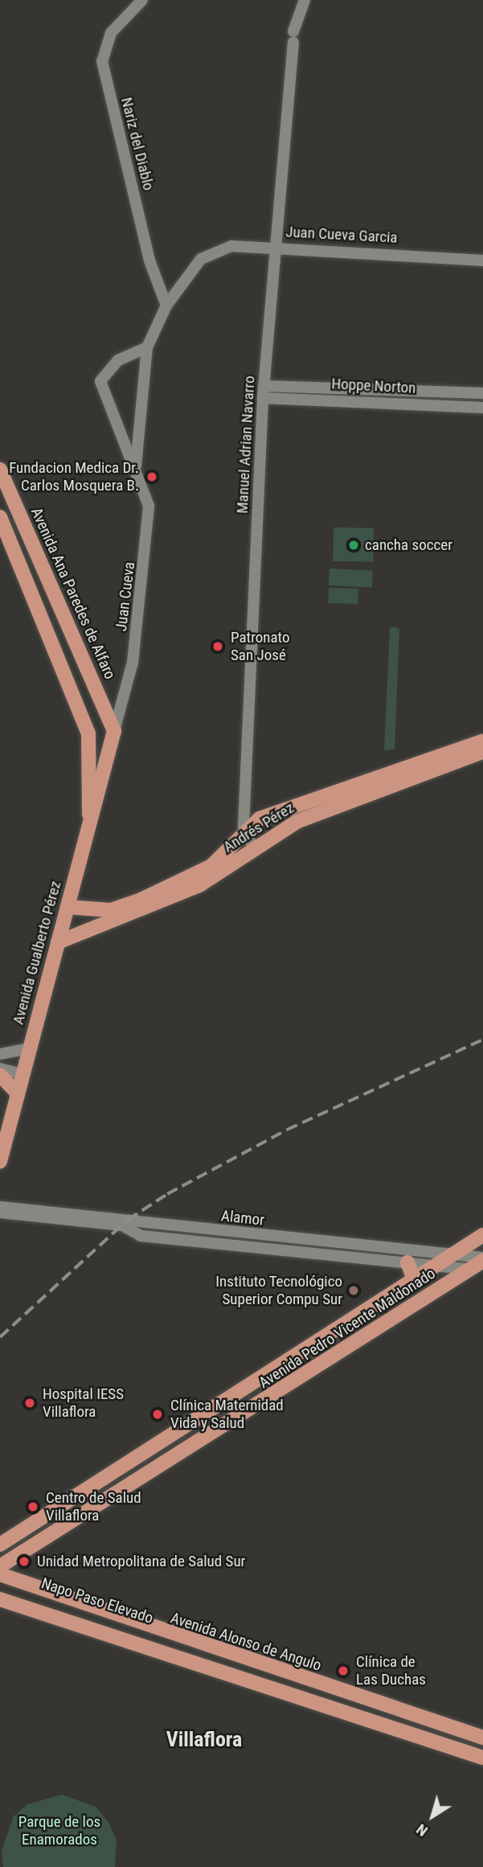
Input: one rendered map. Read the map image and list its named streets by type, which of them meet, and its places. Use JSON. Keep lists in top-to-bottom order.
{
  "streets": {
    "main road": [
      "Avenida Ana Paredes de Alfaro",
      "Andrés Pérez",
      "Avenida Gualberto Pérez",
      "Avenida Pedro Vicente Maldonado",
      "Napo Paso Elevado",
      "Avenida Alonso de Angulo"
    ],
    "street": [
      "Nariz del Diablo",
      "Juan Cueva Garcia",
      "Hoppe Norton",
      "Manuel Adrian Navarro",
      "Juan Cueva",
      "Alamor"
    ]
  },
  "crossings": [
    ["Nariz del Diablo", "Juan Cueva"],
    ["Juan Cueva Garcia", "Manuel Adrian Navarro"],
    ["Juan Cueva Garcia", "Juan Cueva"],
    ["Hoppe Norton", "Manuel Adrian Navarro"],
    ["Manuel Adrian Navarro", "Andrés Pérez"],
    ["Avenida Ana Paredes de Alfaro", "Juan Cueva"],
    ["Avenida Ana Paredes de Alfaro", "Avenida Gualberto Pérez"],
    ["Juan Cueva", "Avenida Gualberto Pérez"],
    ["Andrés Pérez", "Avenida Gualberto Pérez"],
    ["Alamor", "Avenida Pedro Vicente Maldonado"],
    ["Napo Paso Elevado", "Avenida Alonso de Angulo"]
  ],
  "districts": ["Villaflora"],
  "parks": ["Parque de los Enamorados"],
  "places": [
    "Fundacion Medica Dr. Carlos Mosquera B.",
    "cancha soccer",
    "Patronato San José",
    "Instituto Tecnológico Superior Compu Sur",
    "Hospital IESS Villaflora",
    "Clínica Maternidad Vida y Salud",
    "Centro de Salud Villaflora",
    "Unidad Metropolitana de Salud Sur",
    "Clínica de Las Duchas"
  ],
  "north": "bottom left"
}
